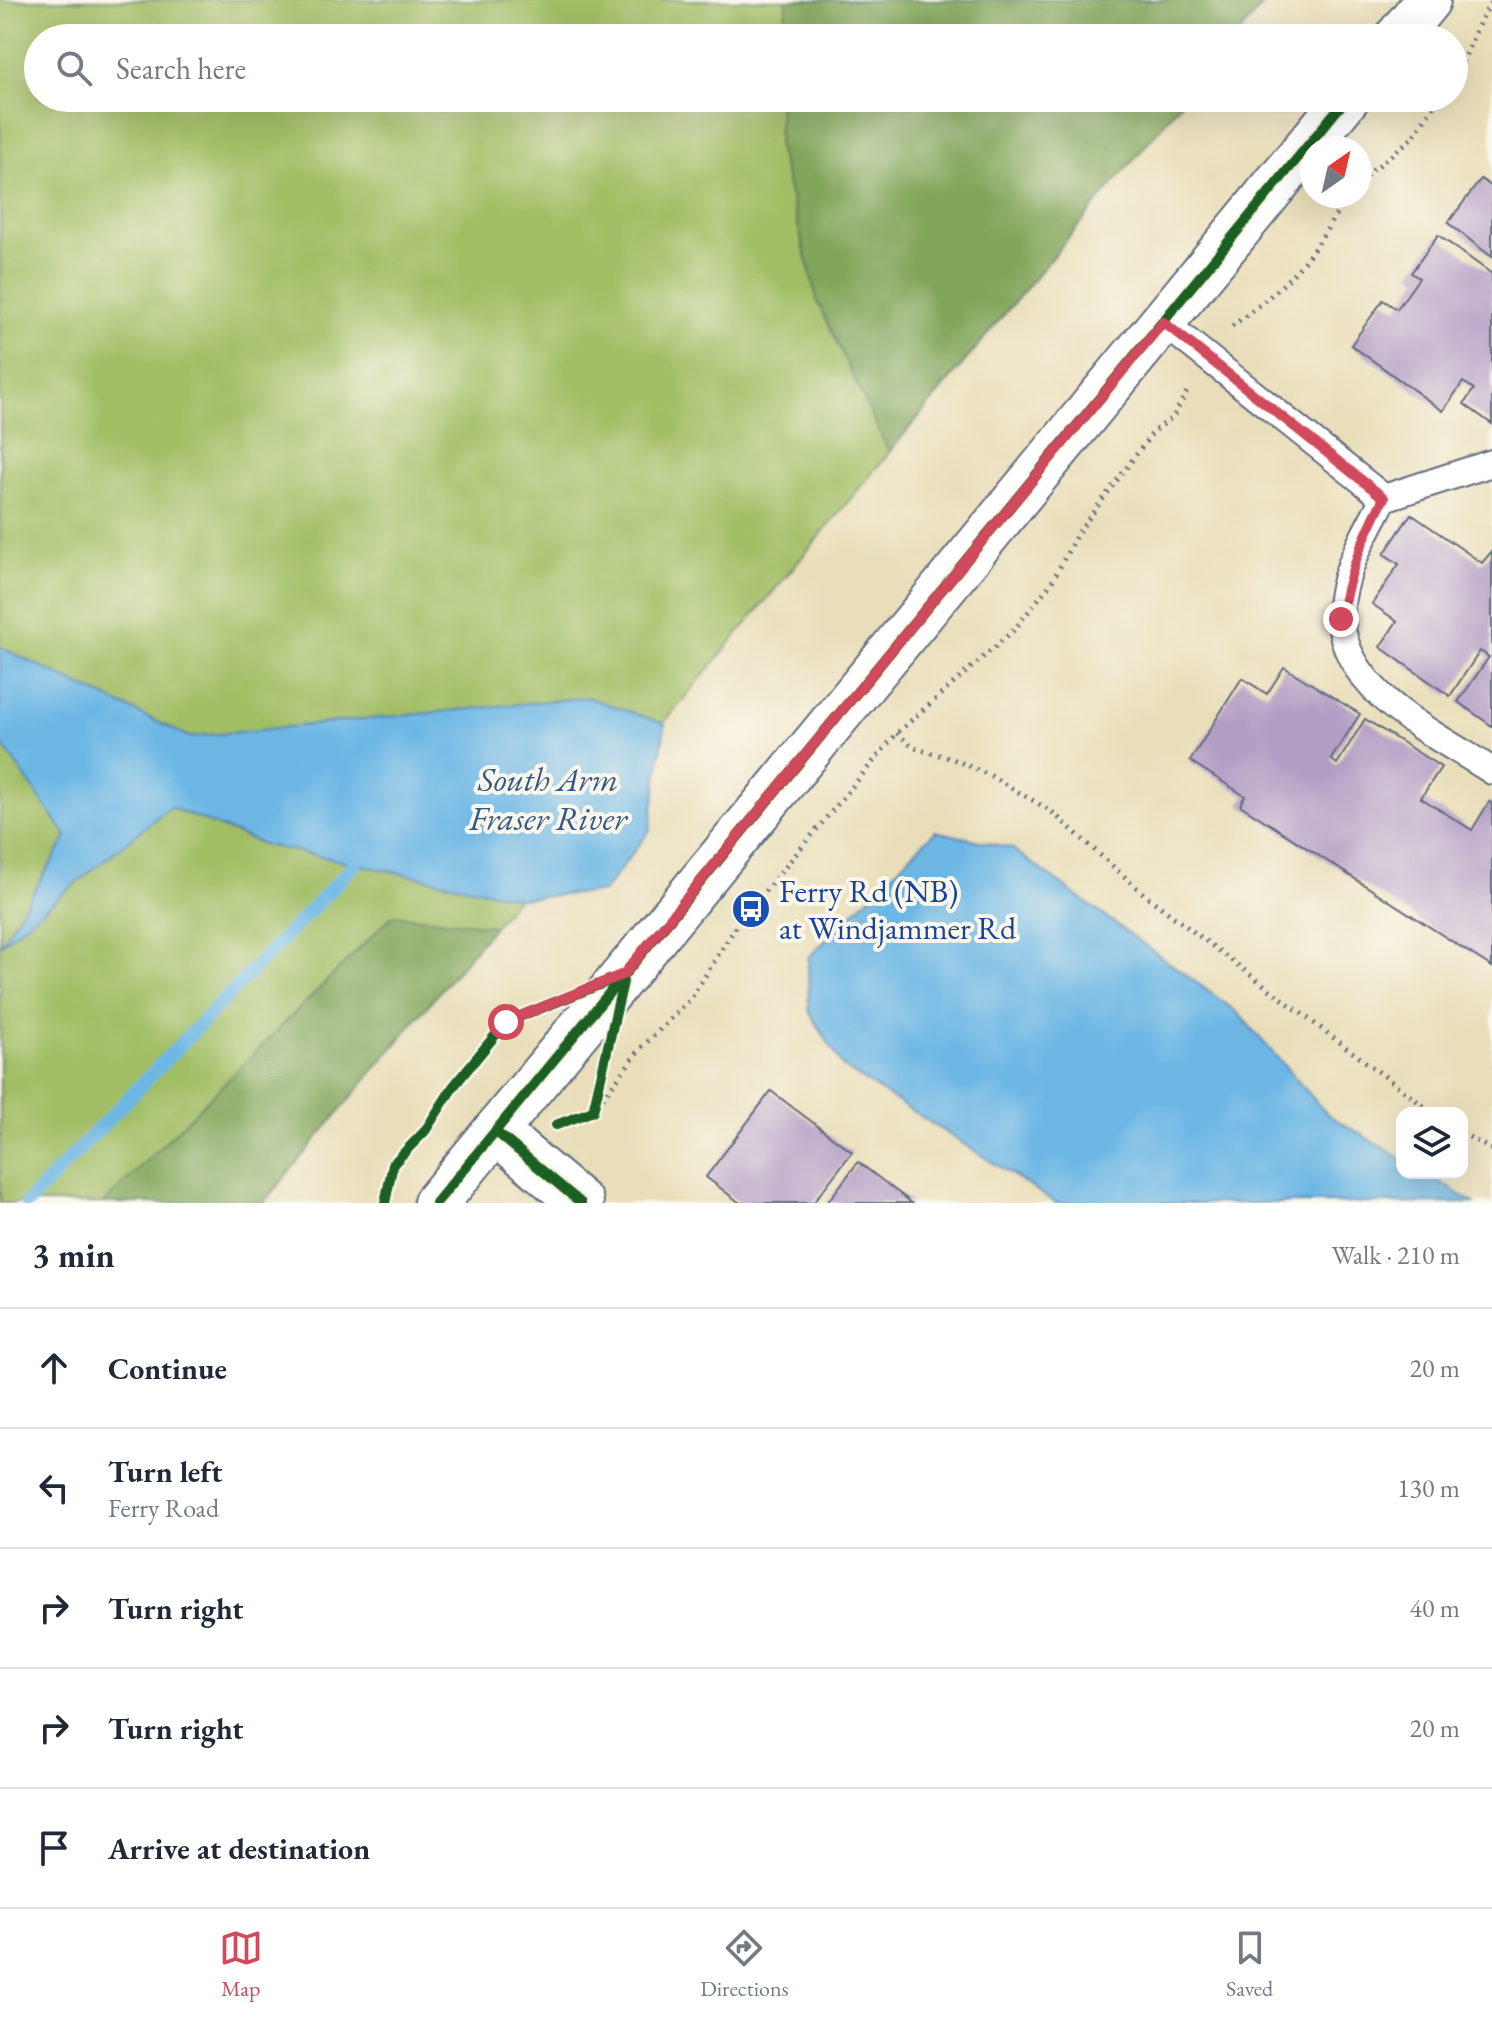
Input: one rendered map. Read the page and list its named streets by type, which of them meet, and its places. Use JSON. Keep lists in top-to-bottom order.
{
  "water": ["South Arm Fraser River"],
  "places": {
    "bus stop": ["Ferry Rd (NB) at Windjammer Rd"]
  },
  "north": "top right",
  "page": {
    "search": "Search here",
    "heading": ["3 min", "Walk · 210 m"],
    "list": [
      ["Continue", "20 m"],
      ["Turn left", "Ferry Road", "130 m"],
      ["Turn right", "40 m"],
      ["Turn right", "20 m"],
      "Arrive at destination"
    ],
    "nav": ["Map", "Directions", "Saved"]
  }
}
